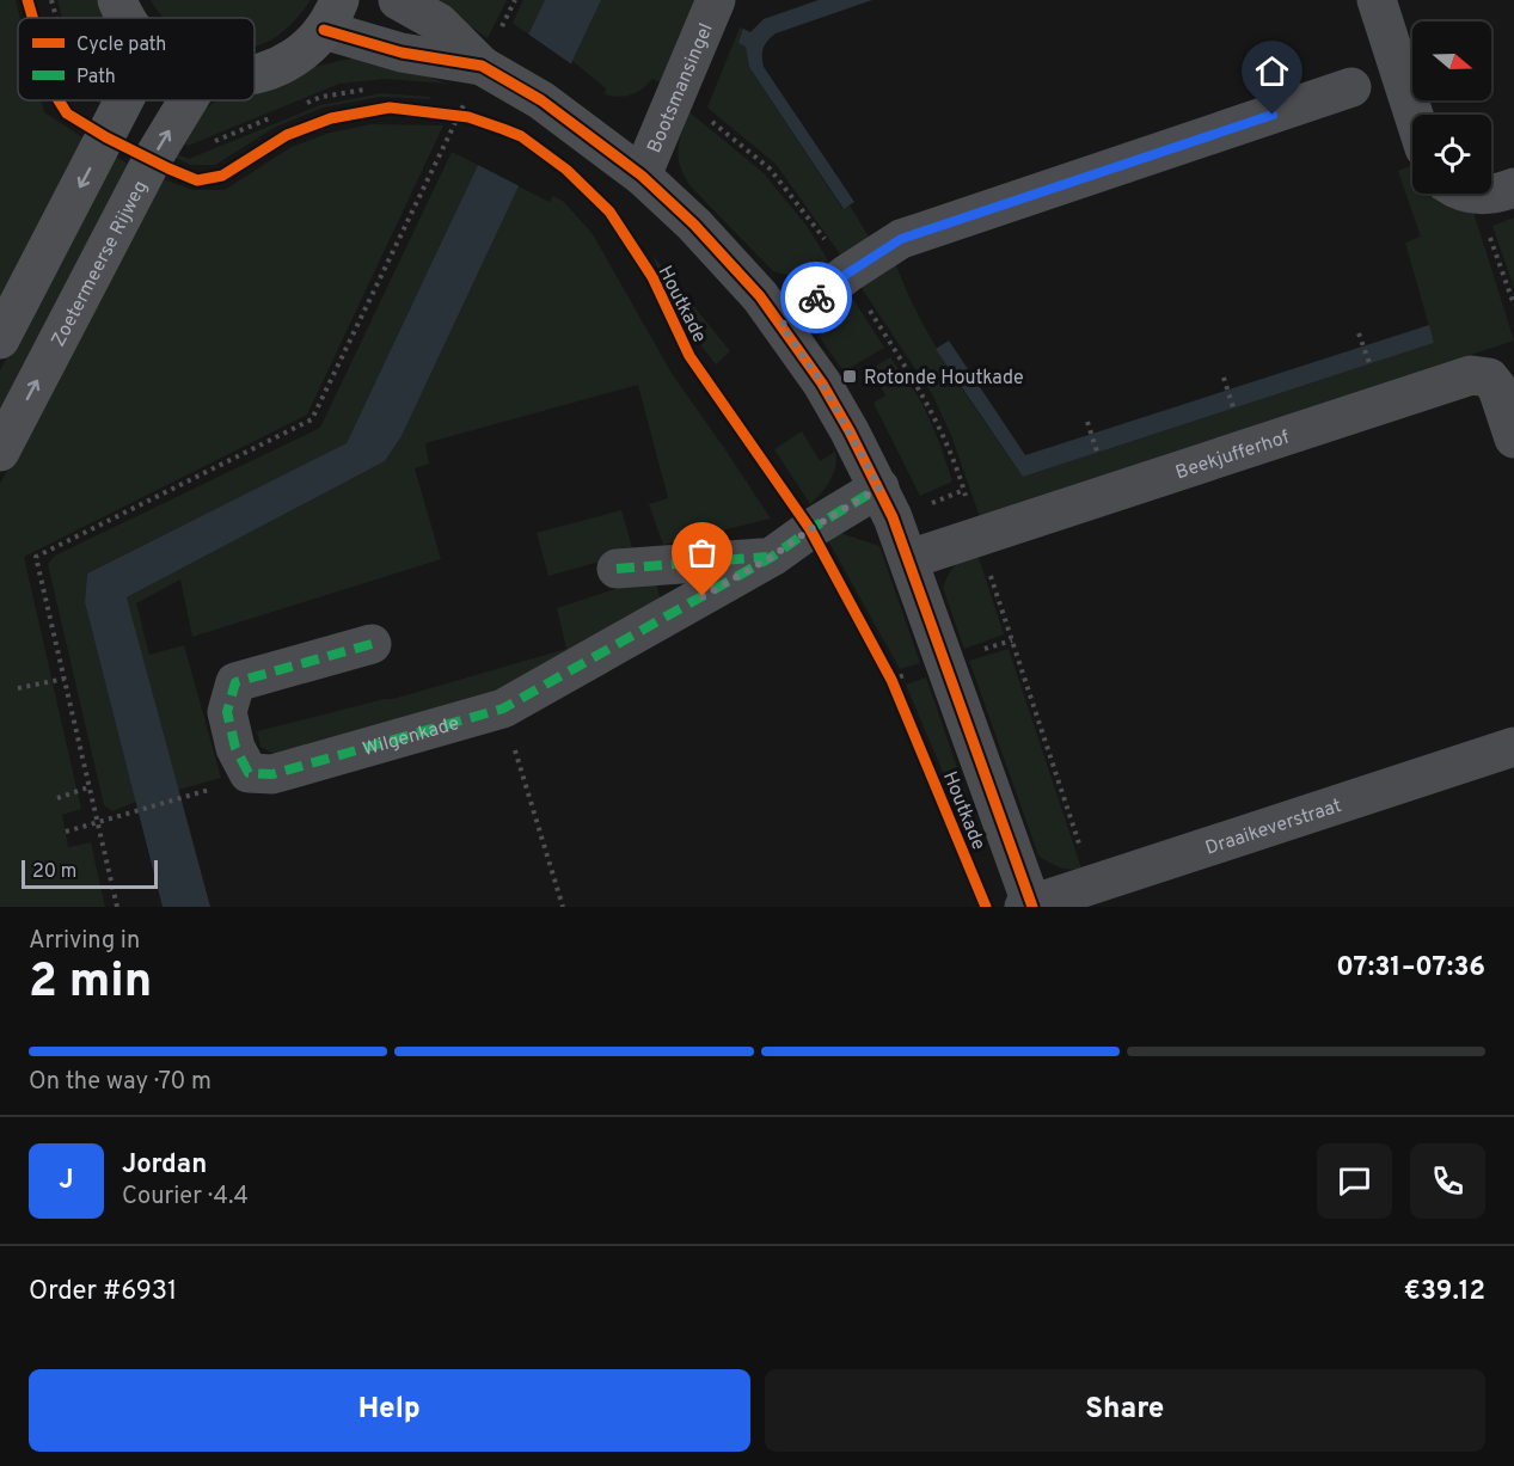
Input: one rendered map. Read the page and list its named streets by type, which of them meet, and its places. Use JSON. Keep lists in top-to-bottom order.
{
  "streets": {
    "main road": ["Zoetermeerse Rijweg"],
    "street": [
      "Bootsmansingel",
      "Houtkade",
      "Beekjufferhof",
      "Wilgenkade",
      "Draaikeverstraat"
    ]
  },
  "crossings": [
    ["Bootsmansingel", "Houtkade"],
    ["Houtkade", "Beekjufferhof"],
    ["Houtkade", "Wilgenkade"],
    ["Houtkade", "Draaikeverstraat"]
  ],
  "places": {
    "transit": ["Rotonde Houtkade"]
  },
  "legend": ["Cycle path", "Path"],
  "scale_bar": "20 m",
  "north": "right",
  "page": {
    "scale": "20 m",
    "heading": ["2 min", "Arriving in", "07:31–07:36"],
    "panel": [
      "Jordan",
      "Courier · 4.4",
      "Order #6931",
      "€39.12"
    ],
    "bar": "On the way · 70 m",
    "round": "J",
    "buttons": ["Help", "Share"]
  }
}
